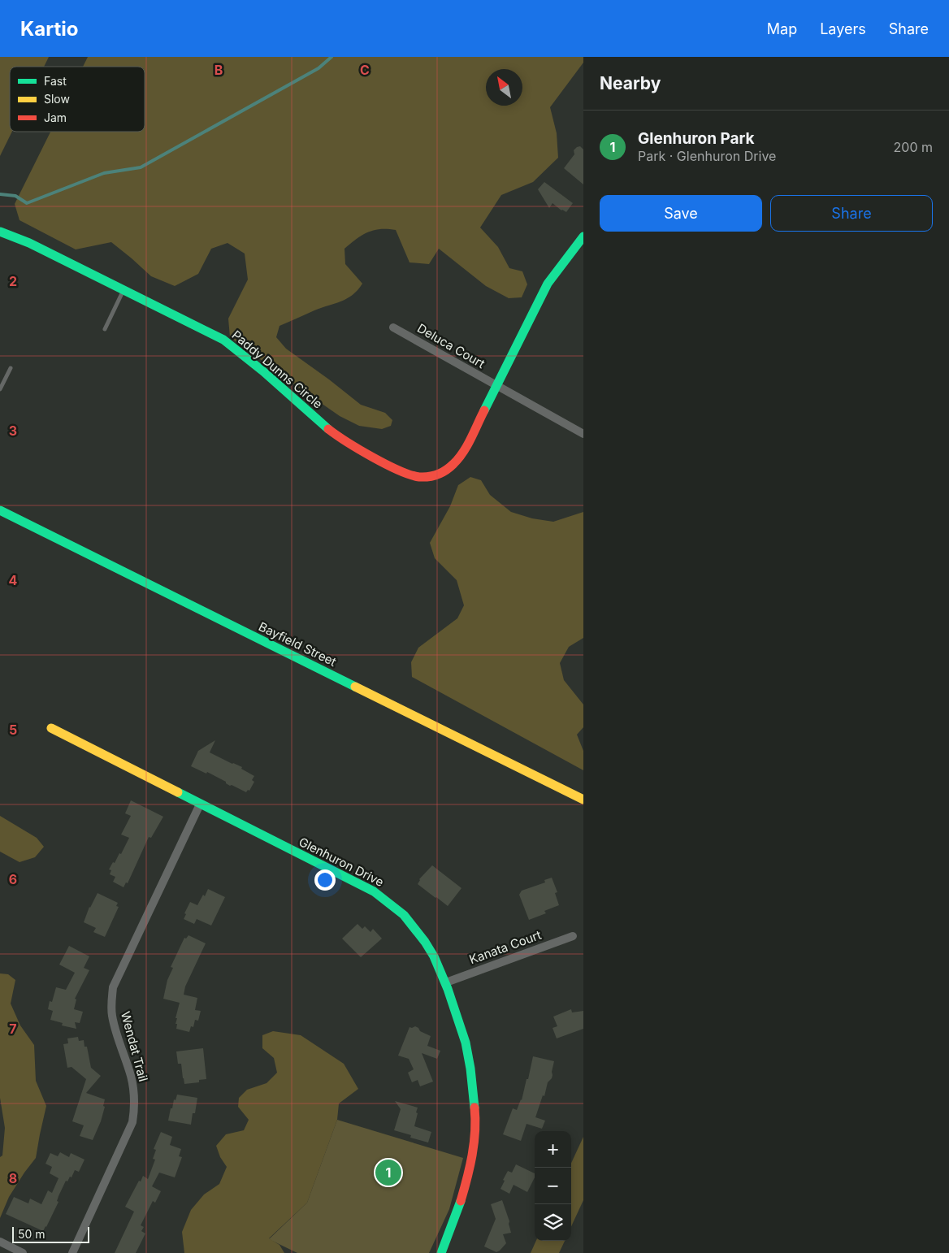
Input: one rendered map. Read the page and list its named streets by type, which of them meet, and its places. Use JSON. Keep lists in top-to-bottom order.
{
  "streets": {
    "street": [
      "Deluca Court",
      "Paddy Dunns Circle",
      "Bayfield Street",
      "Glenhuron Drive",
      "Kanata Court",
      "Wendat Trail"
    ]
  },
  "crossings": [
    ["Deluca Court", "Paddy Dunns Circle"],
    ["Glenhuron Drive", "Kanata Court"],
    ["Glenhuron Drive", "Wendat Trail"]
  ],
  "legend": ["Fast", "Slow", "Jam"],
  "scale_bar": "50 m",
  "north": "top left",
  "page": {
    "header": "Kartio",
    "nav": ["Map", "Layers", "Share"],
    "heading": "Nearby",
    "list": [
      {
        "mark": "1",
        "name": "Glenhuron Park",
        "note": "Park · Glenhuron Drive",
        "value": "200 m"
      }
    ],
    "buttons": ["Save", "Share"],
    "map_buttons": ["+", "−"],
    "pins": "1",
    "scale": "50 m"
  },
  "grid": {
    "columns": ["B", "C"],
    "rows": [
      "2",
      "3",
      "4",
      "5",
      "6",
      "7",
      "8"
    ]
  }
}
